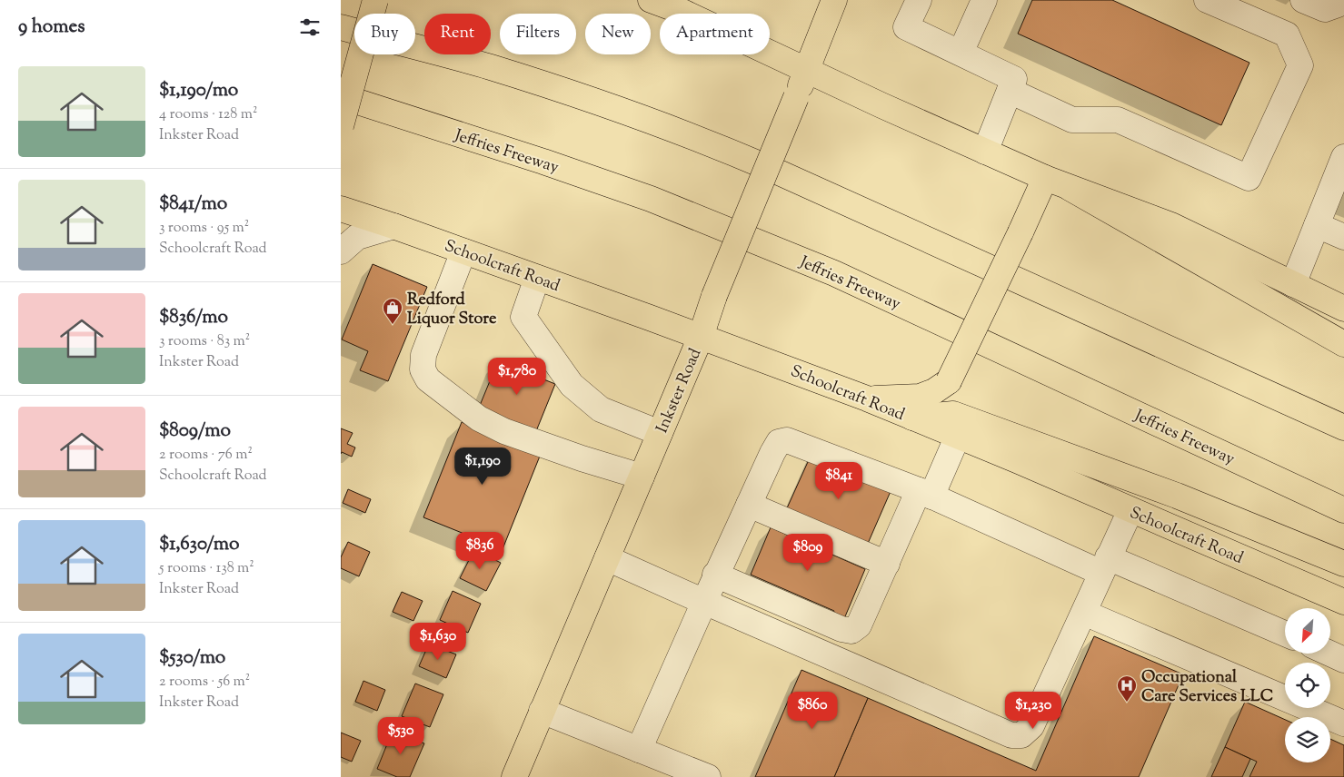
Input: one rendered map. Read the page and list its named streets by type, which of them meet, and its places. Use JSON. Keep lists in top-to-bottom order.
{
  "streets": {
    "main road": ["Jeffries Freeway", "Schoolcraft Road", "Inkster Road"]
  },
  "crossings": [
    ["Schoolcraft Road", "Inkster Road"]
  ],
  "places": {
    "shop": ["Redford Liquor Store"],
    "hospital": ["Occupational Care Services LLC"]
  },
  "north": "bottom left",
  "page": {
    "heading": "9 homes",
    "chip": [
      "Buy",
      "Rent",
      "Filters",
      "New",
      "Apartment"
    ],
    "list": [
      {
        "name": "$1,190/mo",
        "note": "4 rooms · 128 m² · Inkster Road"
      },
      {
        "name": "$841/mo",
        "note": "3 rooms · 95 m² · Schoolcraft Road"
      },
      {
        "name": "$836/mo",
        "note": "3 rooms · 83 m² · Inkster Road"
      },
      {
        "name": "$809/mo",
        "note": "2 rooms · 76 m² · Schoolcraft Road"
      },
      {
        "name": "$1,630/mo",
        "note": "5 rooms · 138 m² · Inkster Road"
      },
      {
        "name": "$530/mo",
        "note": "2 rooms · 56 m² · Inkster Road"
      }
    ],
    "price": [
      "$1,780",
      "$1,190",
      "$841",
      "$836",
      "$809",
      "$1,630",
      "$860",
      "$1,230",
      "$530"
    ]
  }
}
